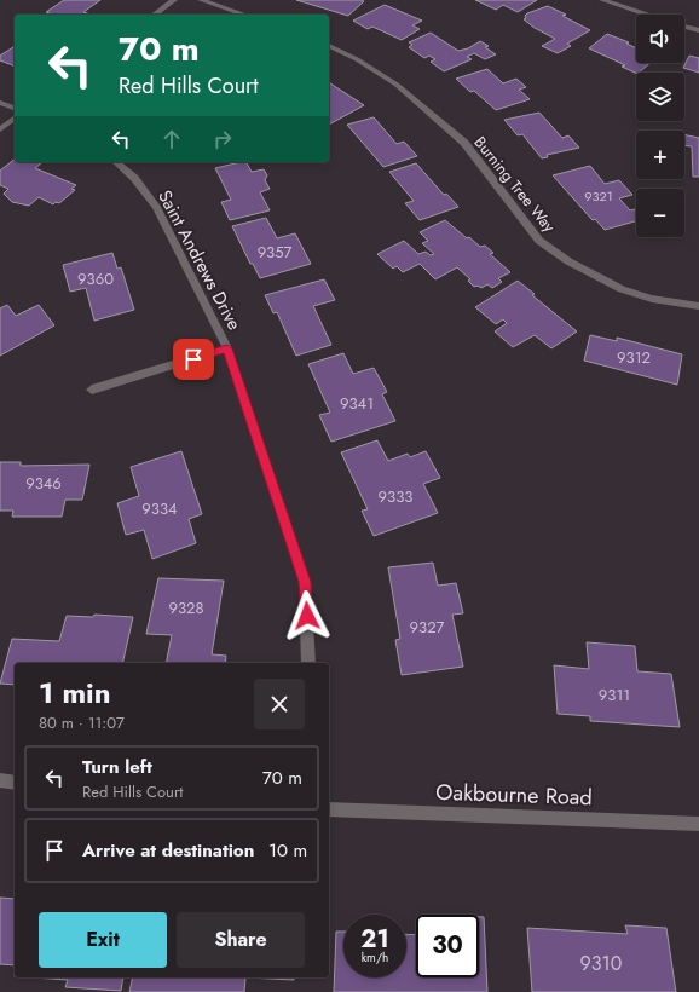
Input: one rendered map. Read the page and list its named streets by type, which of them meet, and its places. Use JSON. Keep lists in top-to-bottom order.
{
  "streets": {
    "street": ["Burning Tree Way", "Saint Andrews Drive", "Oakbourne Road"]
  },
  "house_numbers": [
    "9321",
    "9357",
    "9360",
    "9312",
    "9341",
    "9346",
    "9333",
    "9334",
    "9328",
    "9327",
    "9311",
    "9310"
  ],
  "page": {
    "map_buttons": ["+", "−"],
    "turn": ["70 m", "Red Hills Court"],
    "heading": ["1 min", "80 m · 11:07"],
    "list": [
      {
        "name": "Turn left",
        "note": "Red Hills Court",
        "value": "70 m"
      },
      {
        "name": "Arrive at destination",
        "value": "10 m"
      }
    ],
    "buttons": ["Exit", "Share"],
    "speed": "21 km/h",
    "limit": "30"
  }
}
